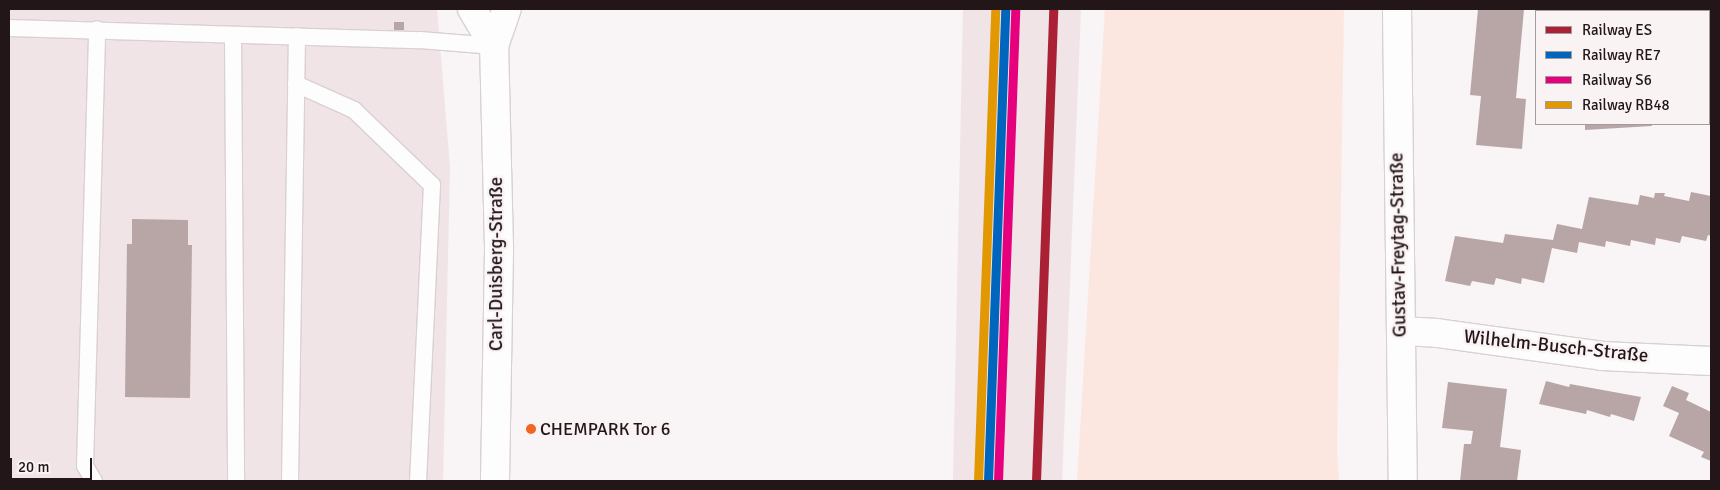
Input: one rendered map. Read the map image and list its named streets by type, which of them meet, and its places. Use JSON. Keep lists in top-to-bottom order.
{
  "streets": {
    "street": ["Gustav-Freytag-Straße", "Carl-Duisberg-Straße", "Wilhelm-Busch-Straße"]
  },
  "crossings": [
    ["Gustav-Freytag-Straße", "Wilhelm-Busch-Straße"]
  ],
  "places": ["CHEMPARK Tor 6"],
  "lines": [
    "rail line ES",
    "rail line RE7",
    "rail line S6",
    "rail line RB48"
  ],
  "legend": [
    "Railway ES",
    "Railway RE7",
    "Railway S6",
    "Railway RB48"
  ],
  "scale_bar": "20 m"
}
